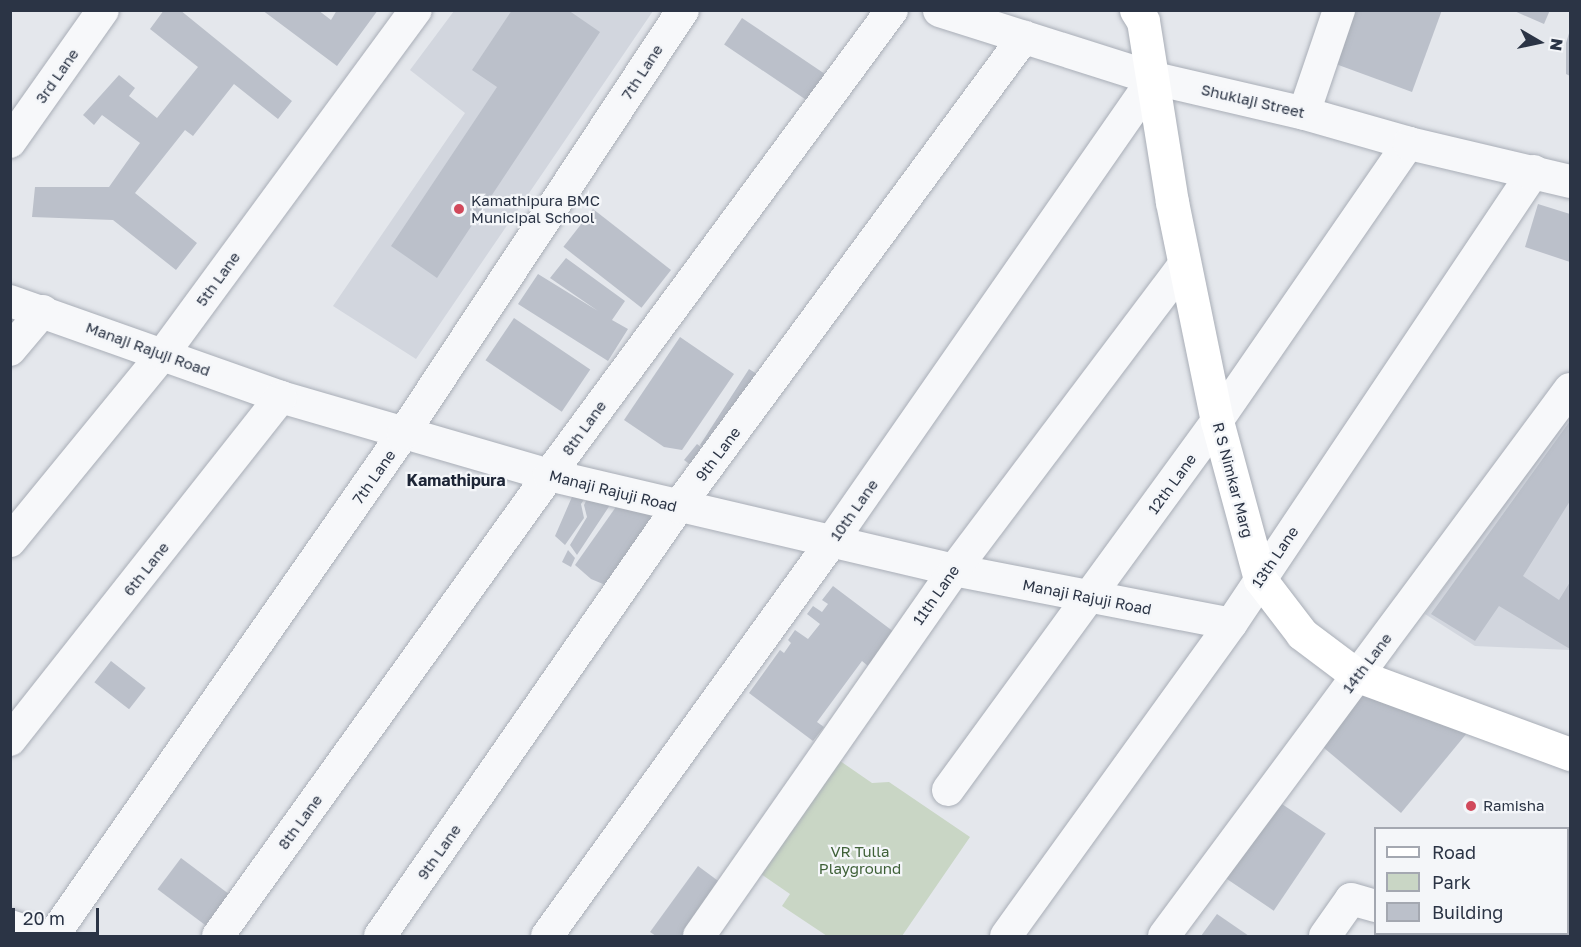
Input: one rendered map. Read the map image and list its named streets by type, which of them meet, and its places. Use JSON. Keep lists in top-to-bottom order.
{
  "streets": {
    "main road": ["R S Nimkar Marg"],
    "street": [
      "7th Lane",
      "3rd Lane",
      "Shuklaji Street",
      "5th Lane",
      "Manaji Rajuji Road",
      "8th Lane",
      "9th Lane",
      "12th Lane",
      "10th Lane",
      "13th Lane",
      "6th Lane",
      "11th Lane",
      "14th Lane"
    ]
  },
  "crossings": [
    ["7th Lane", "Manaji Rajuji Road"],
    ["Shuklaji Street", "9th Lane"],
    ["Shuklaji Street", "R S Nimkar Marg"],
    ["Shuklaji Street", "12th Lane"],
    ["Shuklaji Street", "10th Lane"],
    ["Shuklaji Street", "13th Lane"],
    ["5th Lane", "Manaji Rajuji Road"],
    ["Manaji Rajuji Road", "8th Lane"],
    ["Manaji Rajuji Road", "9th Lane"],
    ["Manaji Rajuji Road", "12th Lane"],
    ["Manaji Rajuji Road", "10th Lane"],
    ["Manaji Rajuji Road", "13th Lane"],
    ["Manaji Rajuji Road", "6th Lane"],
    ["Manaji Rajuji Road", "11th Lane"],
    ["R S Nimkar Marg", "12th Lane"],
    ["R S Nimkar Marg", "10th Lane"],
    ["R S Nimkar Marg", "13th Lane"],
    ["R S Nimkar Marg", "11th Lane"],
    ["R S Nimkar Marg", "14th Lane"]
  ],
  "districts": ["Kamathipura"],
  "parks": ["VR Tulla Playground"],
  "places": ["Kamathipura BMC Municipal School", "Ramisha"],
  "legend": ["Road", "Park", "Building"],
  "scale_bar": "20 m",
  "north": "right"
}
